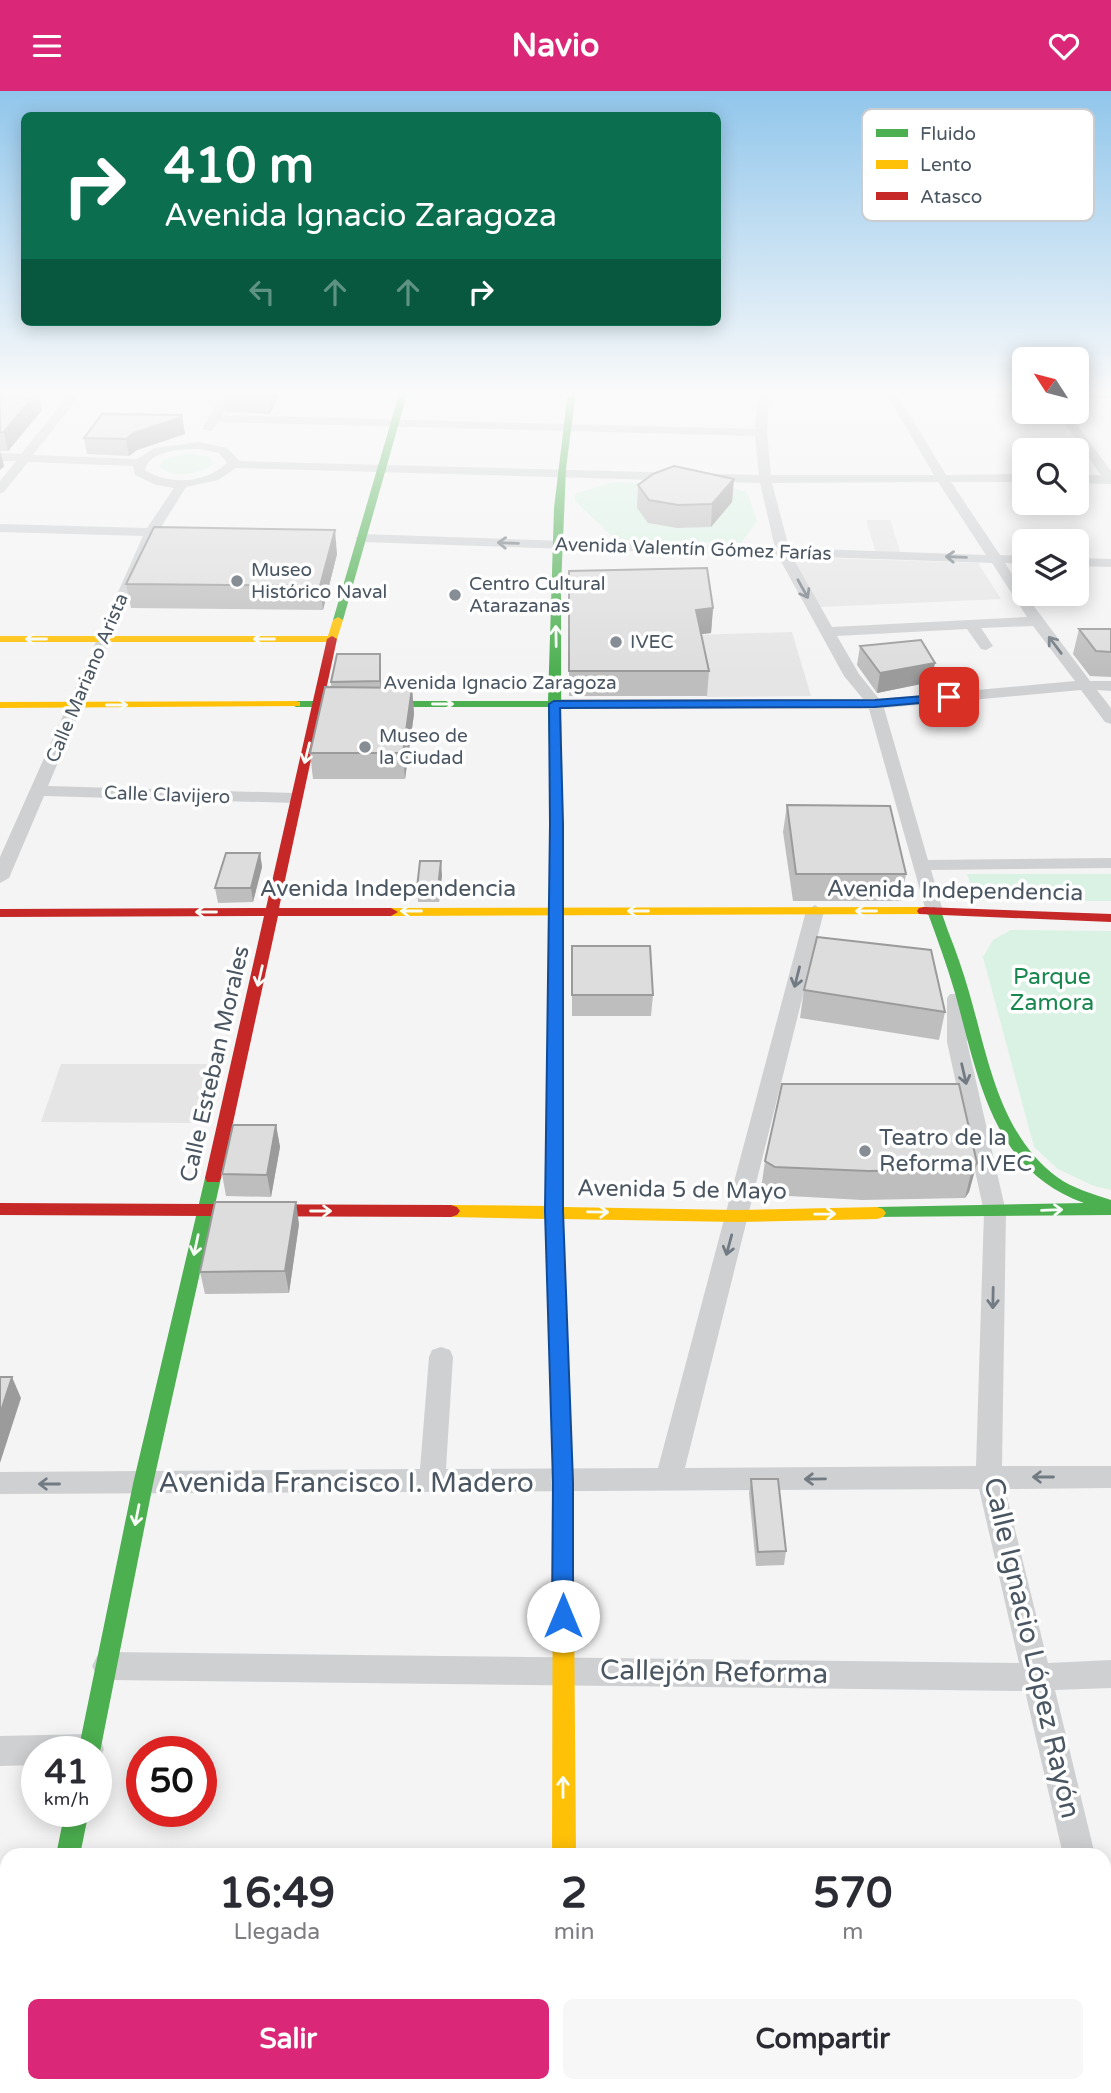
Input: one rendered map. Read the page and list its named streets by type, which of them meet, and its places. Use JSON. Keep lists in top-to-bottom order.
{
  "streets": {
    "main road": [
      "Avenida Ignacio Zaragoza",
      "Avenida Independencia",
      "Calle Esteban Morales",
      "Avenida 5 de Mayo",
      "Calle Ignacio López Rayón"
    ],
    "street": [
      "Avenida Valentín Gómez Farías",
      "Calle Mariano Arista",
      "Calle Clavijero",
      "Avenida Francisco I. Madero",
      "Callejón Reforma"
    ]
  },
  "crossings": [
    ["Avenida Valentín Gómez Farías", "Calle Esteban Morales"],
    ["Avenida Valentín Gómez Farías", "Calle Ignacio López Rayón"],
    ["Calle Mariano Arista", "Avenida Ignacio Zaragoza"],
    ["Calle Mariano Arista", "Calle Clavijero"],
    ["Avenida Ignacio Zaragoza", "Calle Esteban Morales"],
    ["Avenida Ignacio Zaragoza", "Calle Ignacio López Rayón"],
    ["Calle Clavijero", "Calle Esteban Morales"],
    ["Avenida Independencia", "Calle Esteban Morales"],
    ["Avenida Independencia", "Calle Ignacio López Rayón"],
    ["Calle Esteban Morales", "Avenida 5 de Mayo"],
    ["Calle Esteban Morales", "Avenida Francisco I. Madero"],
    ["Calle Esteban Morales", "Callejón Reforma"],
    ["Avenida 5 de Mayo", "Calle Ignacio López Rayón"],
    ["Avenida Francisco I. Madero", "Calle Ignacio López Rayón"],
    ["Calle Ignacio López Rayón", "Callejón Reforma"]
  ],
  "one_way": [
    "Avenida Ignacio Zaragoza",
    "Avenida Independencia",
    "Calle Esteban Morales",
    "Avenida 5 de Mayo",
    "Avenida Francisco I. Madero"
  ],
  "parks": ["Parque Zamora"],
  "places": [
    "Museo Histórico Naval",
    "Centro Cultural Atarazanas",
    "IVEC",
    "Museo de la Ciudad",
    "Teatro de la Reforma IVEC"
  ],
  "legend": ["Fluido", "Lento", "Atasco"],
  "north": "top left",
  "page": {
    "header": "Navio",
    "turn": ["410 m", "Avenida Ignacio Zaragoza"],
    "speed": "41 km/h",
    "limit": "50",
    "eta": [
      "16:49",
      "Llegada",
      "2",
      "min",
      "570",
      "m"
    ],
    "buttons": ["Salir", "Compartir"]
  }
}
